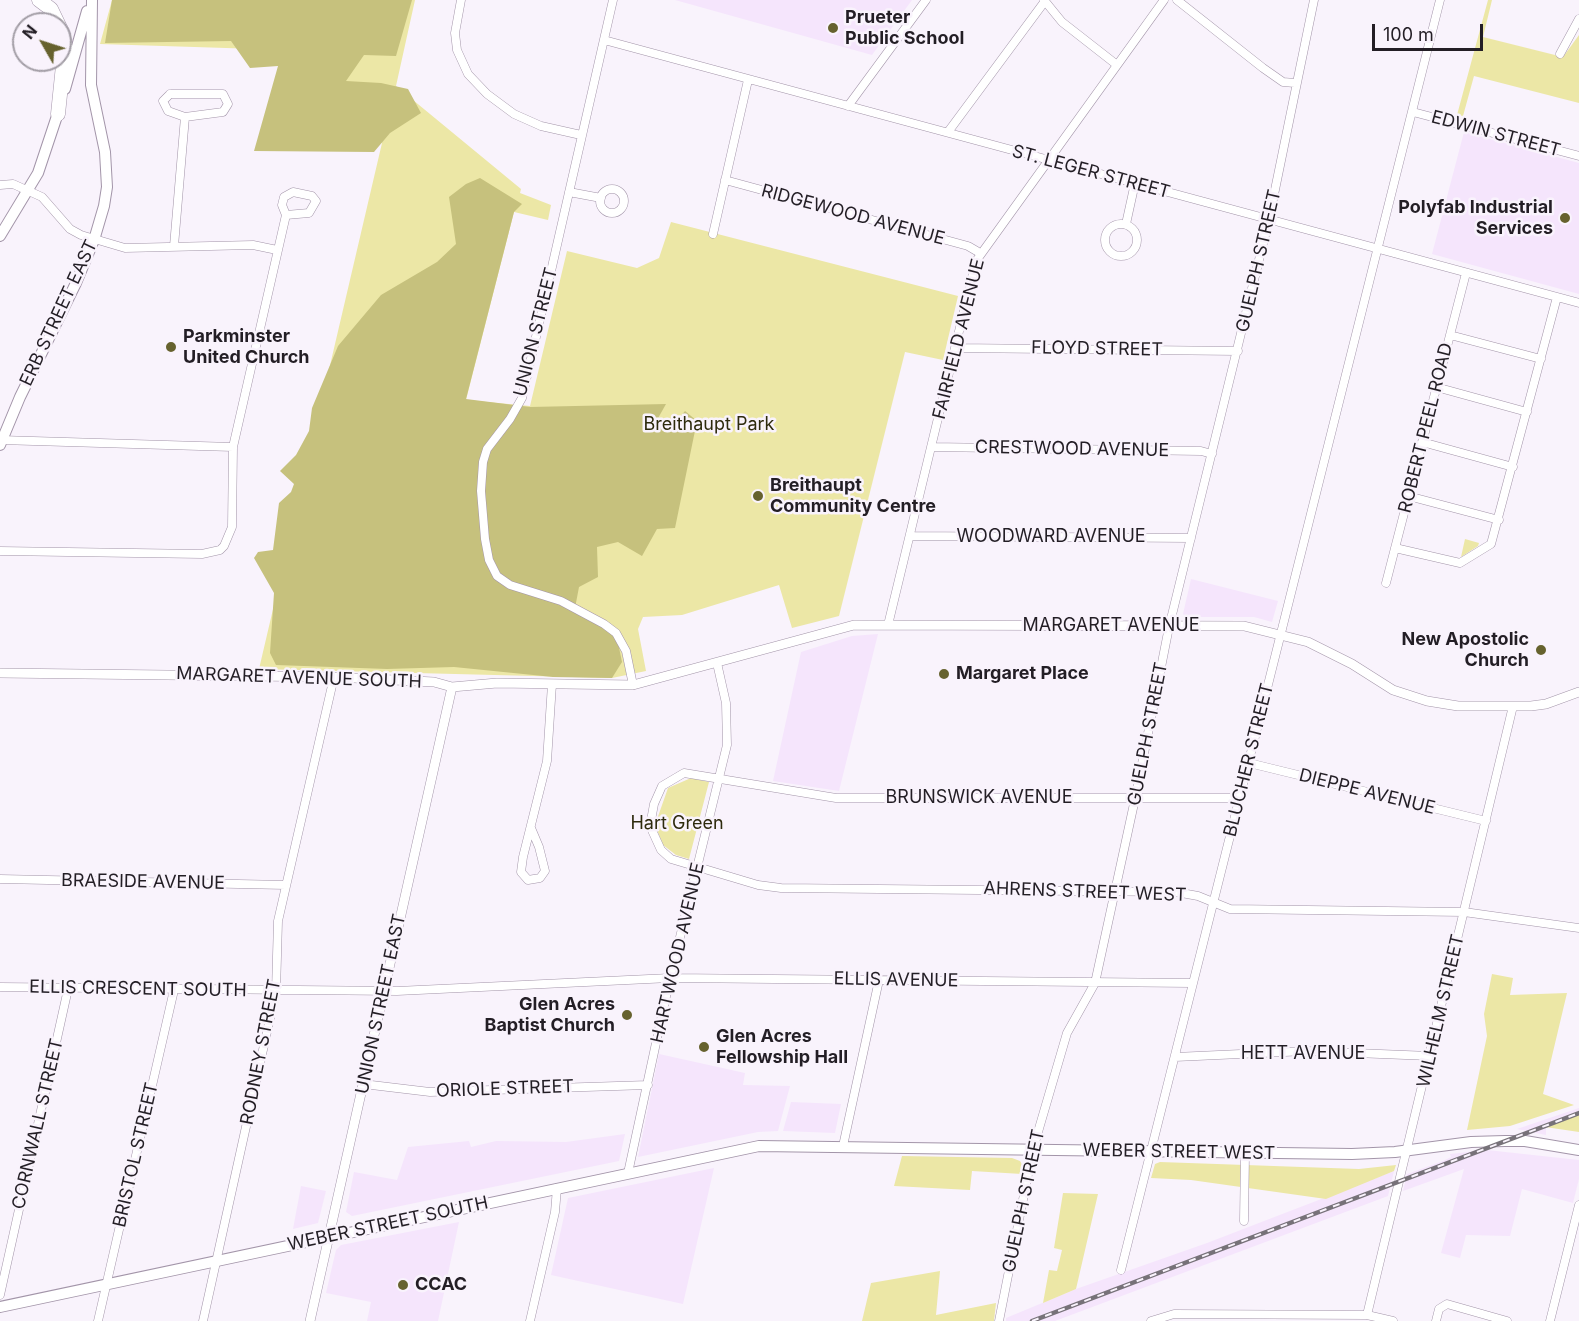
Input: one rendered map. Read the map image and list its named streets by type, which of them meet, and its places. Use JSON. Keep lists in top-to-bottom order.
{
  "streets": {
    "main road": ["ERB STREET EAST", "WEBER STREET WEST", "WEBER STREET SOUTH"],
    "street": [
      "EDWIN STREET",
      "ST. LEGER STREET",
      "RIDGEWOOD AVENUE",
      "GUELPH STREET",
      "UNION STREET",
      "FAIRFIELD AVENUE",
      "FLOYD STREET",
      "ROBERT PEEL ROAD",
      "CRESTWOOD AVENUE",
      "WOODWARD AVENUE",
      "MARGARET AVENUE",
      "MARGARET AVENUE SOUTH",
      "BLUCHER STREET",
      "DIEPPE AVENUE",
      "BRUNSWICK AVENUE",
      "BRAESIDE AVENUE",
      "AHRENS STREET WEST",
      "HARTWOOD AVENUE",
      "ELLIS AVENUE",
      "ELLIS CRESCENT SOUTH",
      "UNION STREET EAST",
      "WILHELM STREET",
      "RODNEY STREET",
      "HETT AVENUE",
      "ORIOLE STREET",
      "CORNWALL STREET",
      "BRISTOL STREET"
    ]
  },
  "crossings": [
    ["EDWIN STREET", "BLUCHER STREET"],
    ["ST. LEGER STREET", "GUELPH STREET"],
    ["ST. LEGER STREET", "UNION STREET"],
    ["ST. LEGER STREET", "FAIRFIELD AVENUE"],
    ["ST. LEGER STREET", "ROBERT PEEL ROAD"],
    ["ST. LEGER STREET", "BLUCHER STREET"],
    ["RIDGEWOOD AVENUE", "FAIRFIELD AVENUE"],
    ["GUELPH STREET", "FLOYD STREET"],
    ["GUELPH STREET", "CRESTWOOD AVENUE"],
    ["GUELPH STREET", "WOODWARD AVENUE"],
    ["GUELPH STREET", "MARGARET AVENUE"],
    ["GUELPH STREET", "BRUNSWICK AVENUE"],
    ["GUELPH STREET", "AHRENS STREET WEST"],
    ["GUELPH STREET", "ELLIS AVENUE"],
    ["GUELPH STREET", "WEBER STREET WEST"],
    ["UNION STREET", "MARGARET AVENUE"],
    ["UNION STREET", "MARGARET AVENUE SOUTH"],
    ["FAIRFIELD AVENUE", "FLOYD STREET"],
    ["FAIRFIELD AVENUE", "CRESTWOOD AVENUE"],
    ["FAIRFIELD AVENUE", "WOODWARD AVENUE"],
    ["FAIRFIELD AVENUE", "MARGARET AVENUE"],
    ["MARGARET AVENUE", "MARGARET AVENUE SOUTH"],
    ["MARGARET AVENUE", "BLUCHER STREET"],
    ["MARGARET AVENUE", "HARTWOOD AVENUE"],
    ["MARGARET AVENUE", "WILHELM STREET"],
    ["MARGARET AVENUE SOUTH", "UNION STREET EAST"],
    ["MARGARET AVENUE SOUTH", "RODNEY STREET"],
    ["BLUCHER STREET", "DIEPPE AVENUE"],
    ["BLUCHER STREET", "BRUNSWICK AVENUE"],
    ["BLUCHER STREET", "AHRENS STREET WEST"],
    ["BLUCHER STREET", "ELLIS AVENUE"],
    ["BLUCHER STREET", "HETT AVENUE"],
    ["BLUCHER STREET", "WEBER STREET WEST"],
    ["DIEPPE AVENUE", "WILHELM STREET"],
    ["BRUNSWICK AVENUE", "AHRENS STREET WEST"],
    ["BRUNSWICK AVENUE", "HARTWOOD AVENUE"],
    ["BRAESIDE AVENUE", "RODNEY STREET"],
    ["AHRENS STREET WEST", "HARTWOOD AVENUE"],
    ["AHRENS STREET WEST", "WILHELM STREET"],
    ["HARTWOOD AVENUE", "ELLIS AVENUE"],
    ["HARTWOOD AVENUE", "ORIOLE STREET"],
    ["HARTWOOD AVENUE", "WEBER STREET SOUTH"],
    ["ELLIS AVENUE", "ELLIS CRESCENT SOUTH"],
    ["ELLIS CRESCENT SOUTH", "UNION STREET EAST"],
    ["ELLIS CRESCENT SOUTH", "RODNEY STREET"],
    ["ELLIS CRESCENT SOUTH", "CORNWALL STREET"],
    ["ELLIS CRESCENT SOUTH", "BRISTOL STREET"],
    ["UNION STREET EAST", "ORIOLE STREET"],
    ["UNION STREET EAST", "WEBER STREET SOUTH"],
    ["WILHELM STREET", "HETT AVENUE"],
    ["WILHELM STREET", "WEBER STREET WEST"],
    ["RODNEY STREET", "WEBER STREET SOUTH"],
    ["WEBER STREET WEST", "WEBER STREET SOUTH"],
    ["BRISTOL STREET", "WEBER STREET SOUTH"]
  ],
  "parks": ["Breithaupt Park", "Hart Green"],
  "places": [
    "Prueter Public School",
    "Polyfab Industrial Services",
    "Parkminster United Church",
    "Breithaupt Community Centre",
    "New Apostolic Church",
    "Margaret Place",
    "Glen Acres Baptist Church",
    "Glen Acres Fellowship Hall",
    "CCAC"
  ],
  "scale_bar": "100 m",
  "north": "top left"
}
